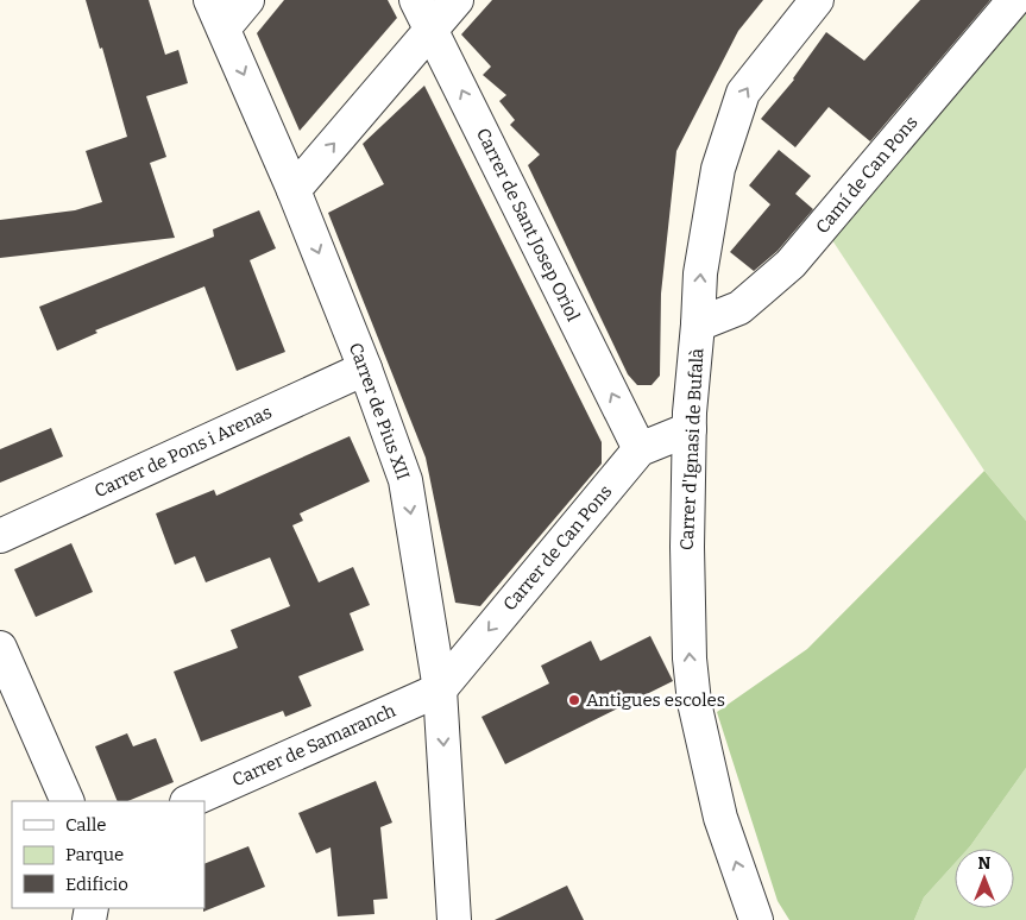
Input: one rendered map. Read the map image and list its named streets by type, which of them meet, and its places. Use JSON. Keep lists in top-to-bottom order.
{
  "streets": {
    "street": [
      "Camí de Can Pons",
      "Carrer de Sant Josep Oriol",
      "Carrer de Pius XII",
      "Carrer d'Ignasi de Bufalà",
      "Carrer de Pons i Arenas",
      "Carrer de Can Pons",
      "Carrer de Samaranch"
    ]
  },
  "crossings": [
    ["Camí de Can Pons", "Carrer d'Ignasi de Bufalà"],
    ["Carrer de Sant Josep Oriol", "Carrer de Can Pons"],
    ["Carrer de Pius XII", "Carrer de Pons i Arenas"],
    ["Carrer de Pius XII", "Carrer de Can Pons"],
    ["Carrer de Pius XII", "Carrer de Samaranch"],
    ["Carrer d'Ignasi de Bufalà", "Carrer de Can Pons"],
    ["Carrer de Can Pons", "Carrer de Samaranch"]
  ],
  "one_way": [
    "Carrer de Sant Josep Oriol",
    "Carrer de Pius XII",
    "Carrer d'Ignasi de Bufalà",
    "Carrer de Can Pons"
  ],
  "places": ["Antigues escoles"],
  "legend": ["Calle", "Parque", "Edificio"],
  "north": "top"
}
